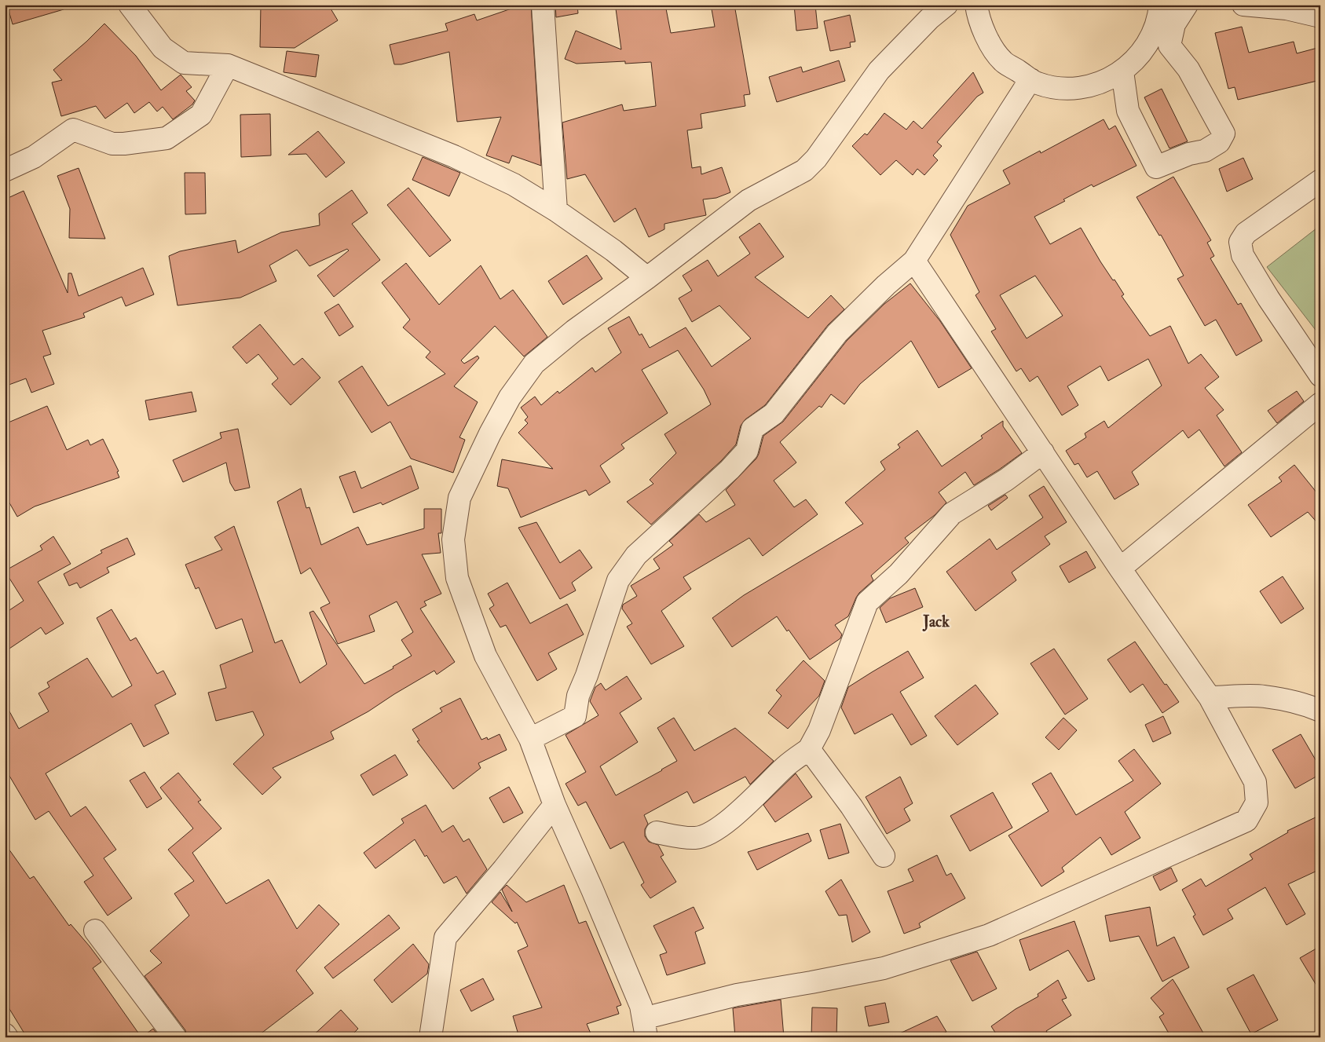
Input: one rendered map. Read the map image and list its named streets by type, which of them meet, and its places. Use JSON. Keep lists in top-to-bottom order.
{
  "districts": ["Jack"]
}
